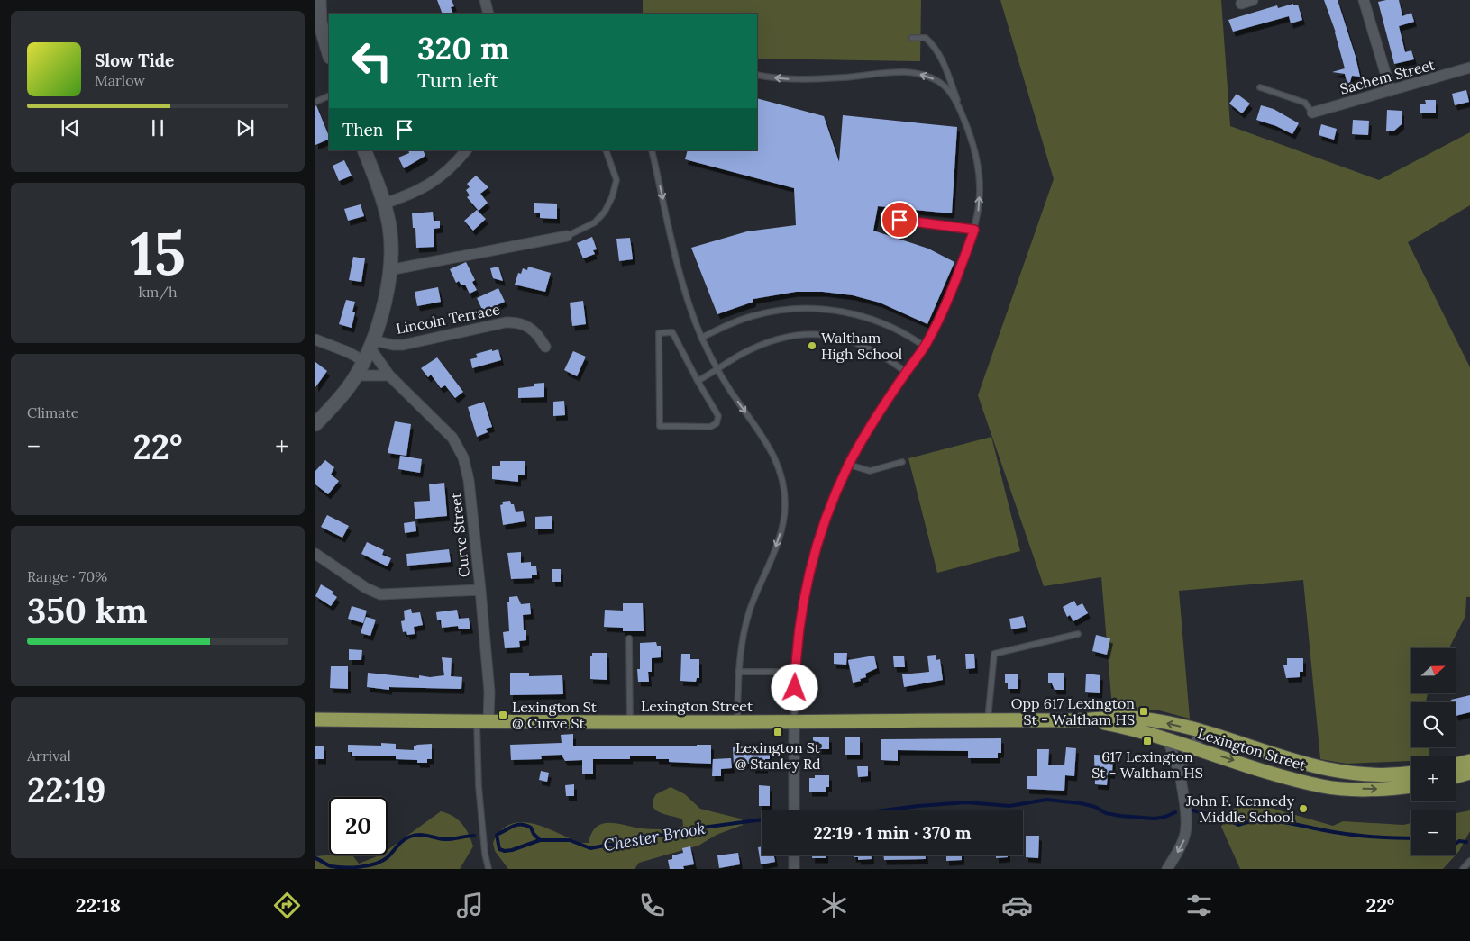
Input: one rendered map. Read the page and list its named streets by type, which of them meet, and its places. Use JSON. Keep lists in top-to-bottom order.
{
  "streets": {
    "main road": ["Lexington Street"],
    "street": ["Sachem Street", "Lincoln Terrace", "Curve Street"]
  },
  "crossings": [
    ["Lincoln Terrace", "Curve Street"],
    ["Curve Street", "Lexington Street"]
  ],
  "water": ["Chester Brook"],
  "places": {
    "other": ["Waltham High School", "John F. Kennedy Middle School"],
    "transit": [
      "Opp 617 Lexington St - Waltham HS",
      "Lexington St @ Curve St",
      "Lexington St @ Stanley Rd",
      "617 Lexington St - Waltham HS"
    ]
  },
  "north": "right",
  "page": {
    "turn": ["320 m", "Turn left"],
    "song": ["Slow Tide", "Marlow"],
    "then": "Then",
    "tile": [
      ["15", "km/h"],
      "Climate",
      ["Range · 70%", "350 km"],
      ["Arrival", "22:19"]
    ],
    "heat": ["−", "22°", "+"],
    "map_buttons": ["+", "−"],
    "limit": "20",
    "trip": "22:19 · 1 min · 370 m",
    "tabs": ["22:18", "22°"]
  }
}
